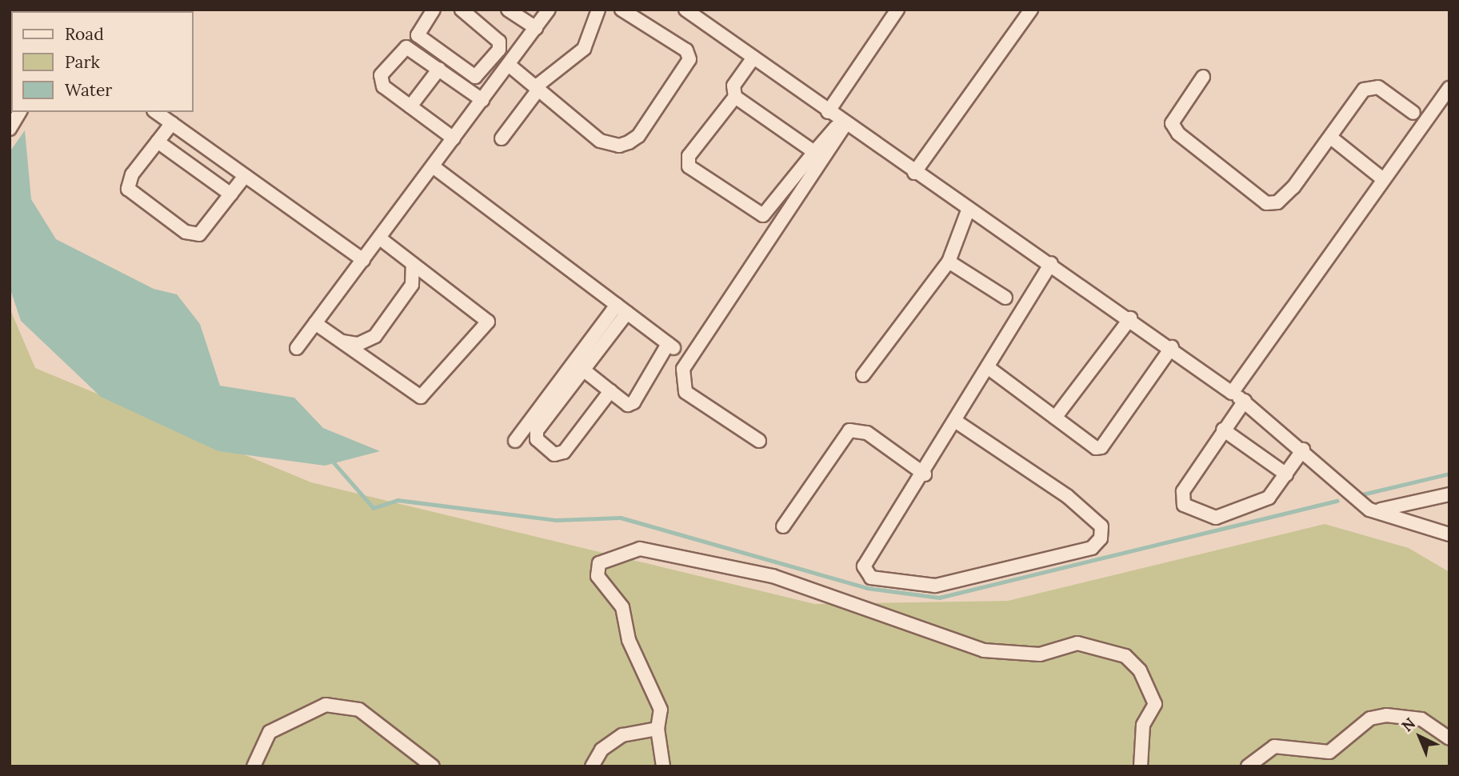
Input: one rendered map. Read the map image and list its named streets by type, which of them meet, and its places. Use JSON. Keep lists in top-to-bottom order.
{
  "legend": ["Road", "Park", "Water"],
  "north": "top left"
}
